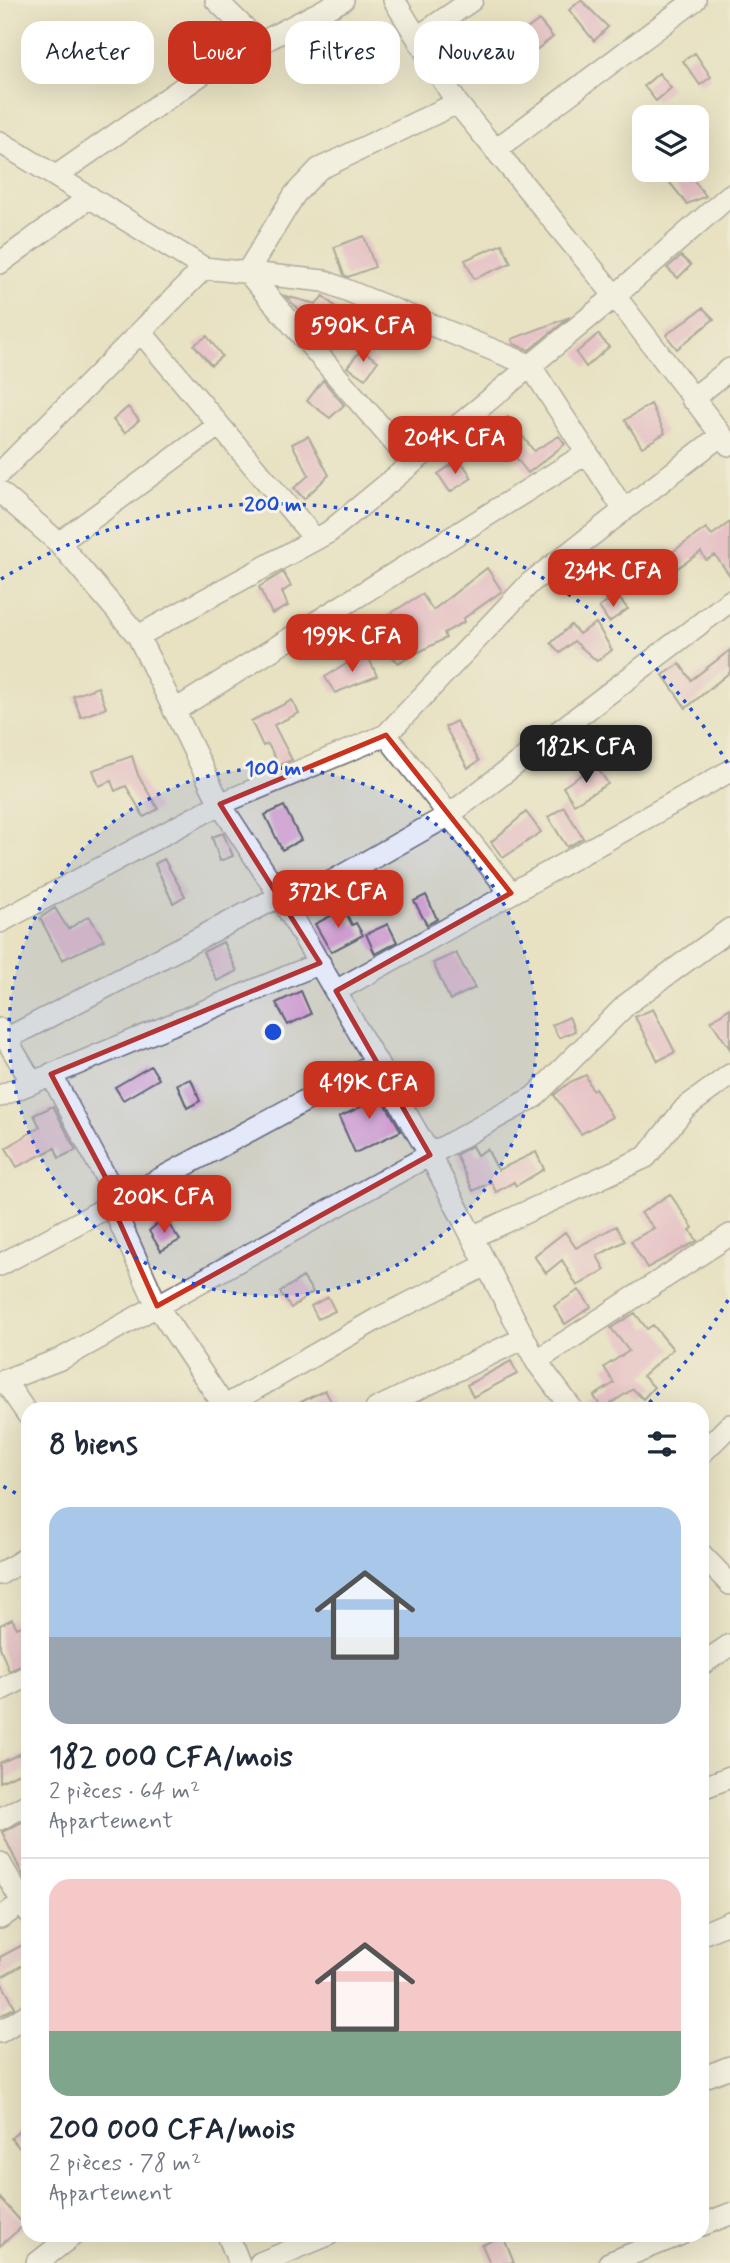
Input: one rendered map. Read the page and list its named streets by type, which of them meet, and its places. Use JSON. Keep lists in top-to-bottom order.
{
  "page": {
    "chip": [
      "Acheter",
      "Louer",
      "Filtres",
      "Nouveau"
    ],
    "price": [
      "590K CFA",
      "204K CFA",
      "234K CFA",
      "199K CFA",
      "182K CFA",
      "372K CFA",
      "419K CFA",
      "200K CFA"
    ],
    "heading": "8 biens",
    "list": [
      {
        "name": "182 000 CFA/mois",
        "note": "2 pièces · 64 m² · Appartement"
      },
      {
        "name": "200 000 CFA/mois",
        "note": "2 pièces · 78 m² · Appartement"
      }
    ]
  },
  "rings": ["200 m", "100 m"]
}
